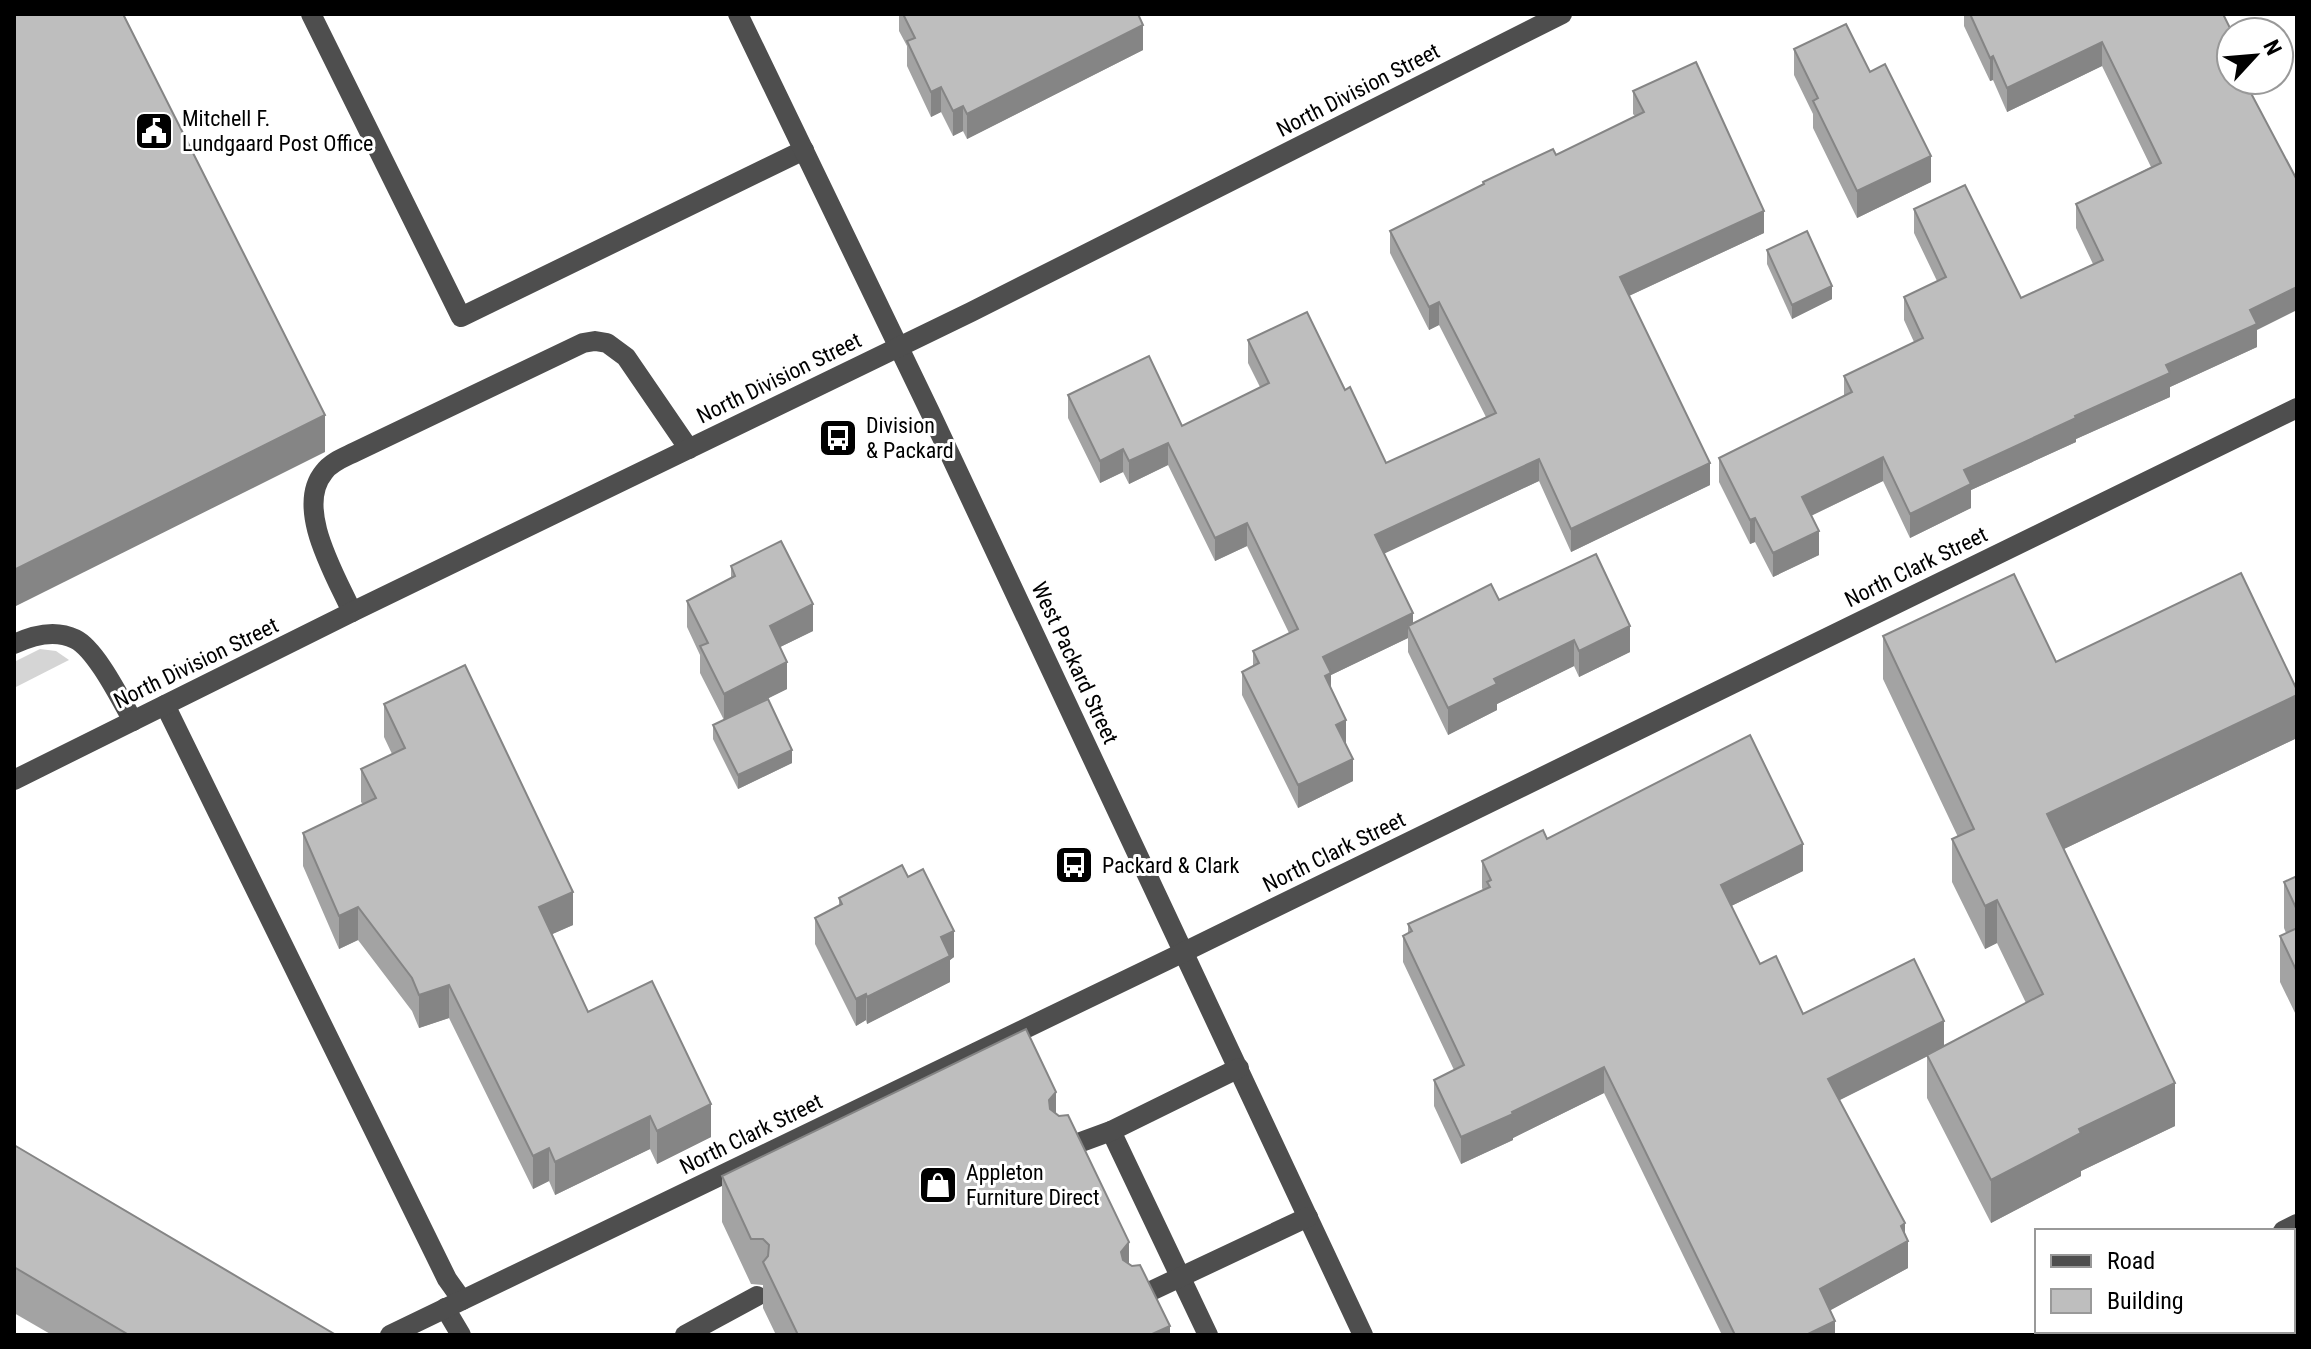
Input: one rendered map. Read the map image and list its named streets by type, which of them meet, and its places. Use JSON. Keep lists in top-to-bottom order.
{
  "streets": {
    "street": ["North Division Street", "North Clark Street", "West Packard Street"]
  },
  "crossings": [
    ["North Division Street", "West Packard Street"],
    ["North Clark Street", "West Packard Street"]
  ],
  "places": {
    "public building": ["Mitchell F. Lundgaard Post Office"],
    "bus stop": ["Division & Packard", "Packard & Clark"],
    "shop": ["Appleton Furniture Direct"]
  },
  "legend": ["Road", "Building"],
  "north": "top right"
}
